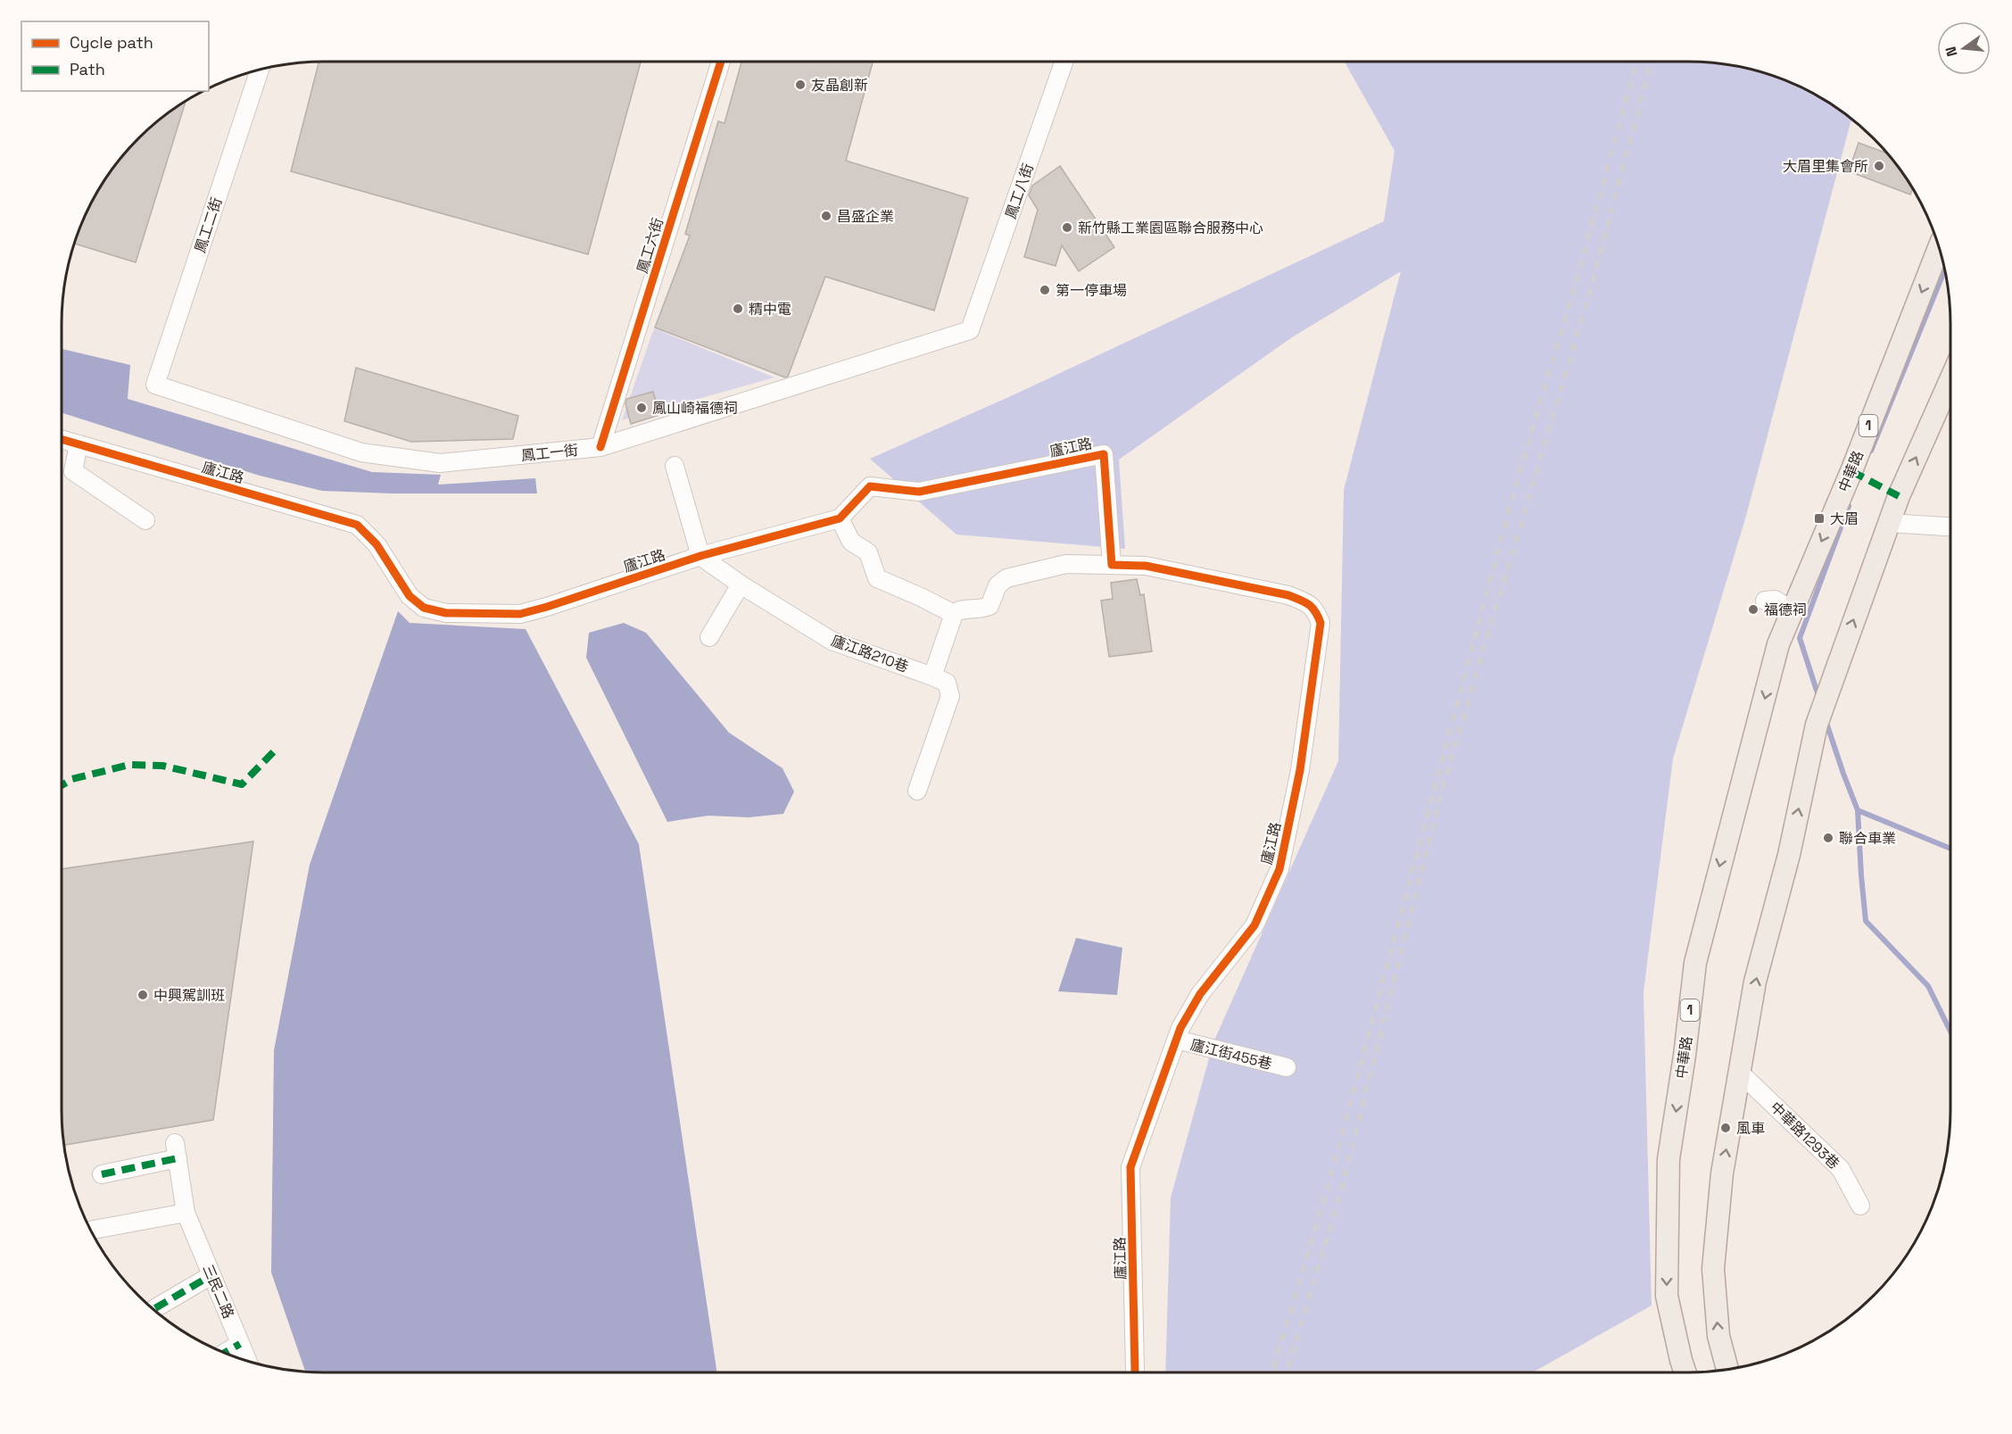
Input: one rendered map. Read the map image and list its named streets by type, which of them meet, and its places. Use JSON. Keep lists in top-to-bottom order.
{
  "streets": {
    "main road": ["1", "中華路"],
    "street": [
      "鳳工八街",
      "鳳工二街",
      "鳳工六街",
      "廬江路",
      "鳳工一街",
      "廬江路210巷",
      "廬江街455巷",
      "中華路1293巷",
      "三民二路"
    ]
  },
  "crossings": [
    ["鳳工八街", "鳳工一街"],
    ["鳳工二街", "鳳工一街"],
    ["鳳工六街", "鳳工一街"],
    ["廬江路", "廬江路210巷"],
    ["廬江路", "廬江街455巷"]
  ],
  "places": {
    "other": [
      "友晶創新",
      "大眉里集會所",
      "昌盛企業",
      "新竹縣工業園區聯合服務中心",
      "第一停車場",
      "精中電",
      "鳳山崎福德祠",
      "福德祠",
      "聯合車業",
      "中興駕訓班",
      "風車"
    ],
    "transit": ["大眉"]
  },
  "legend": ["Cycle path", "Path"],
  "north": "left"
}
